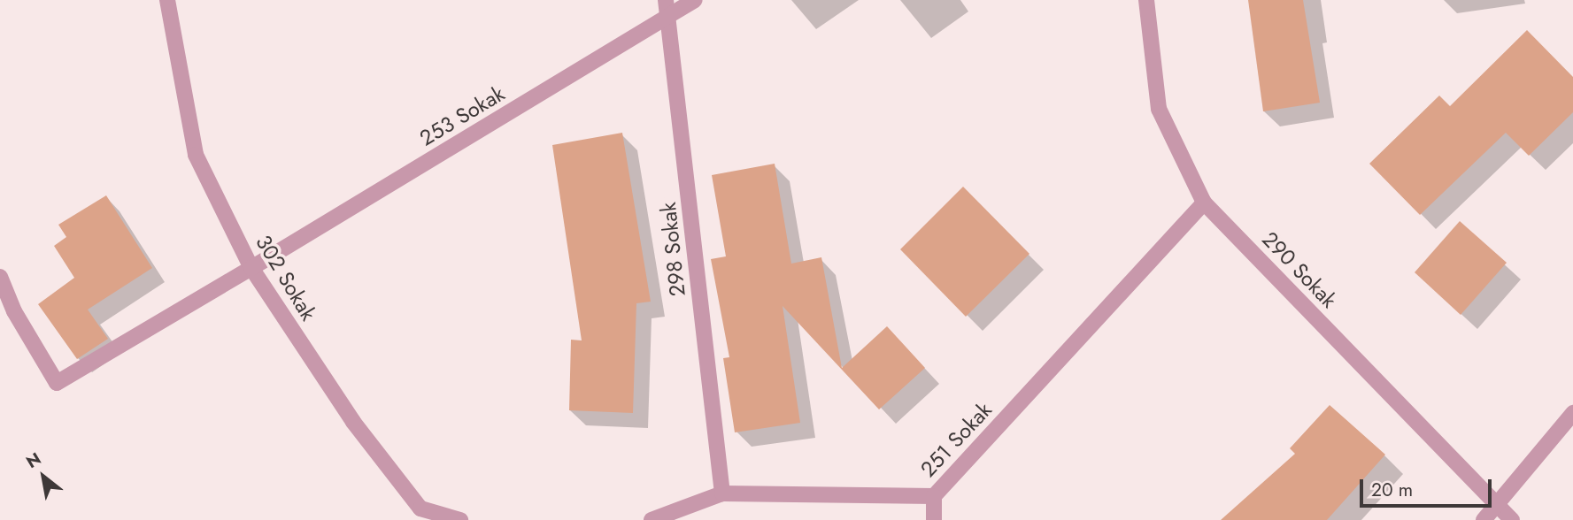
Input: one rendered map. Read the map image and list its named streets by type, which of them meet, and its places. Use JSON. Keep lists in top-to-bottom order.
{
  "streets": {
    "street": [
      "253 Sokak",
      "298 Sokak",
      "290 Sokak",
      "302 Sokak",
      "251 Sokak"
    ]
  },
  "crossings": [
    ["253 Sokak", "298 Sokak"],
    ["253 Sokak", "302 Sokak"],
    ["298 Sokak", "251 Sokak"],
    ["290 Sokak", "251 Sokak"]
  ],
  "scale_bar": "20 m",
  "north": "top left"
}
